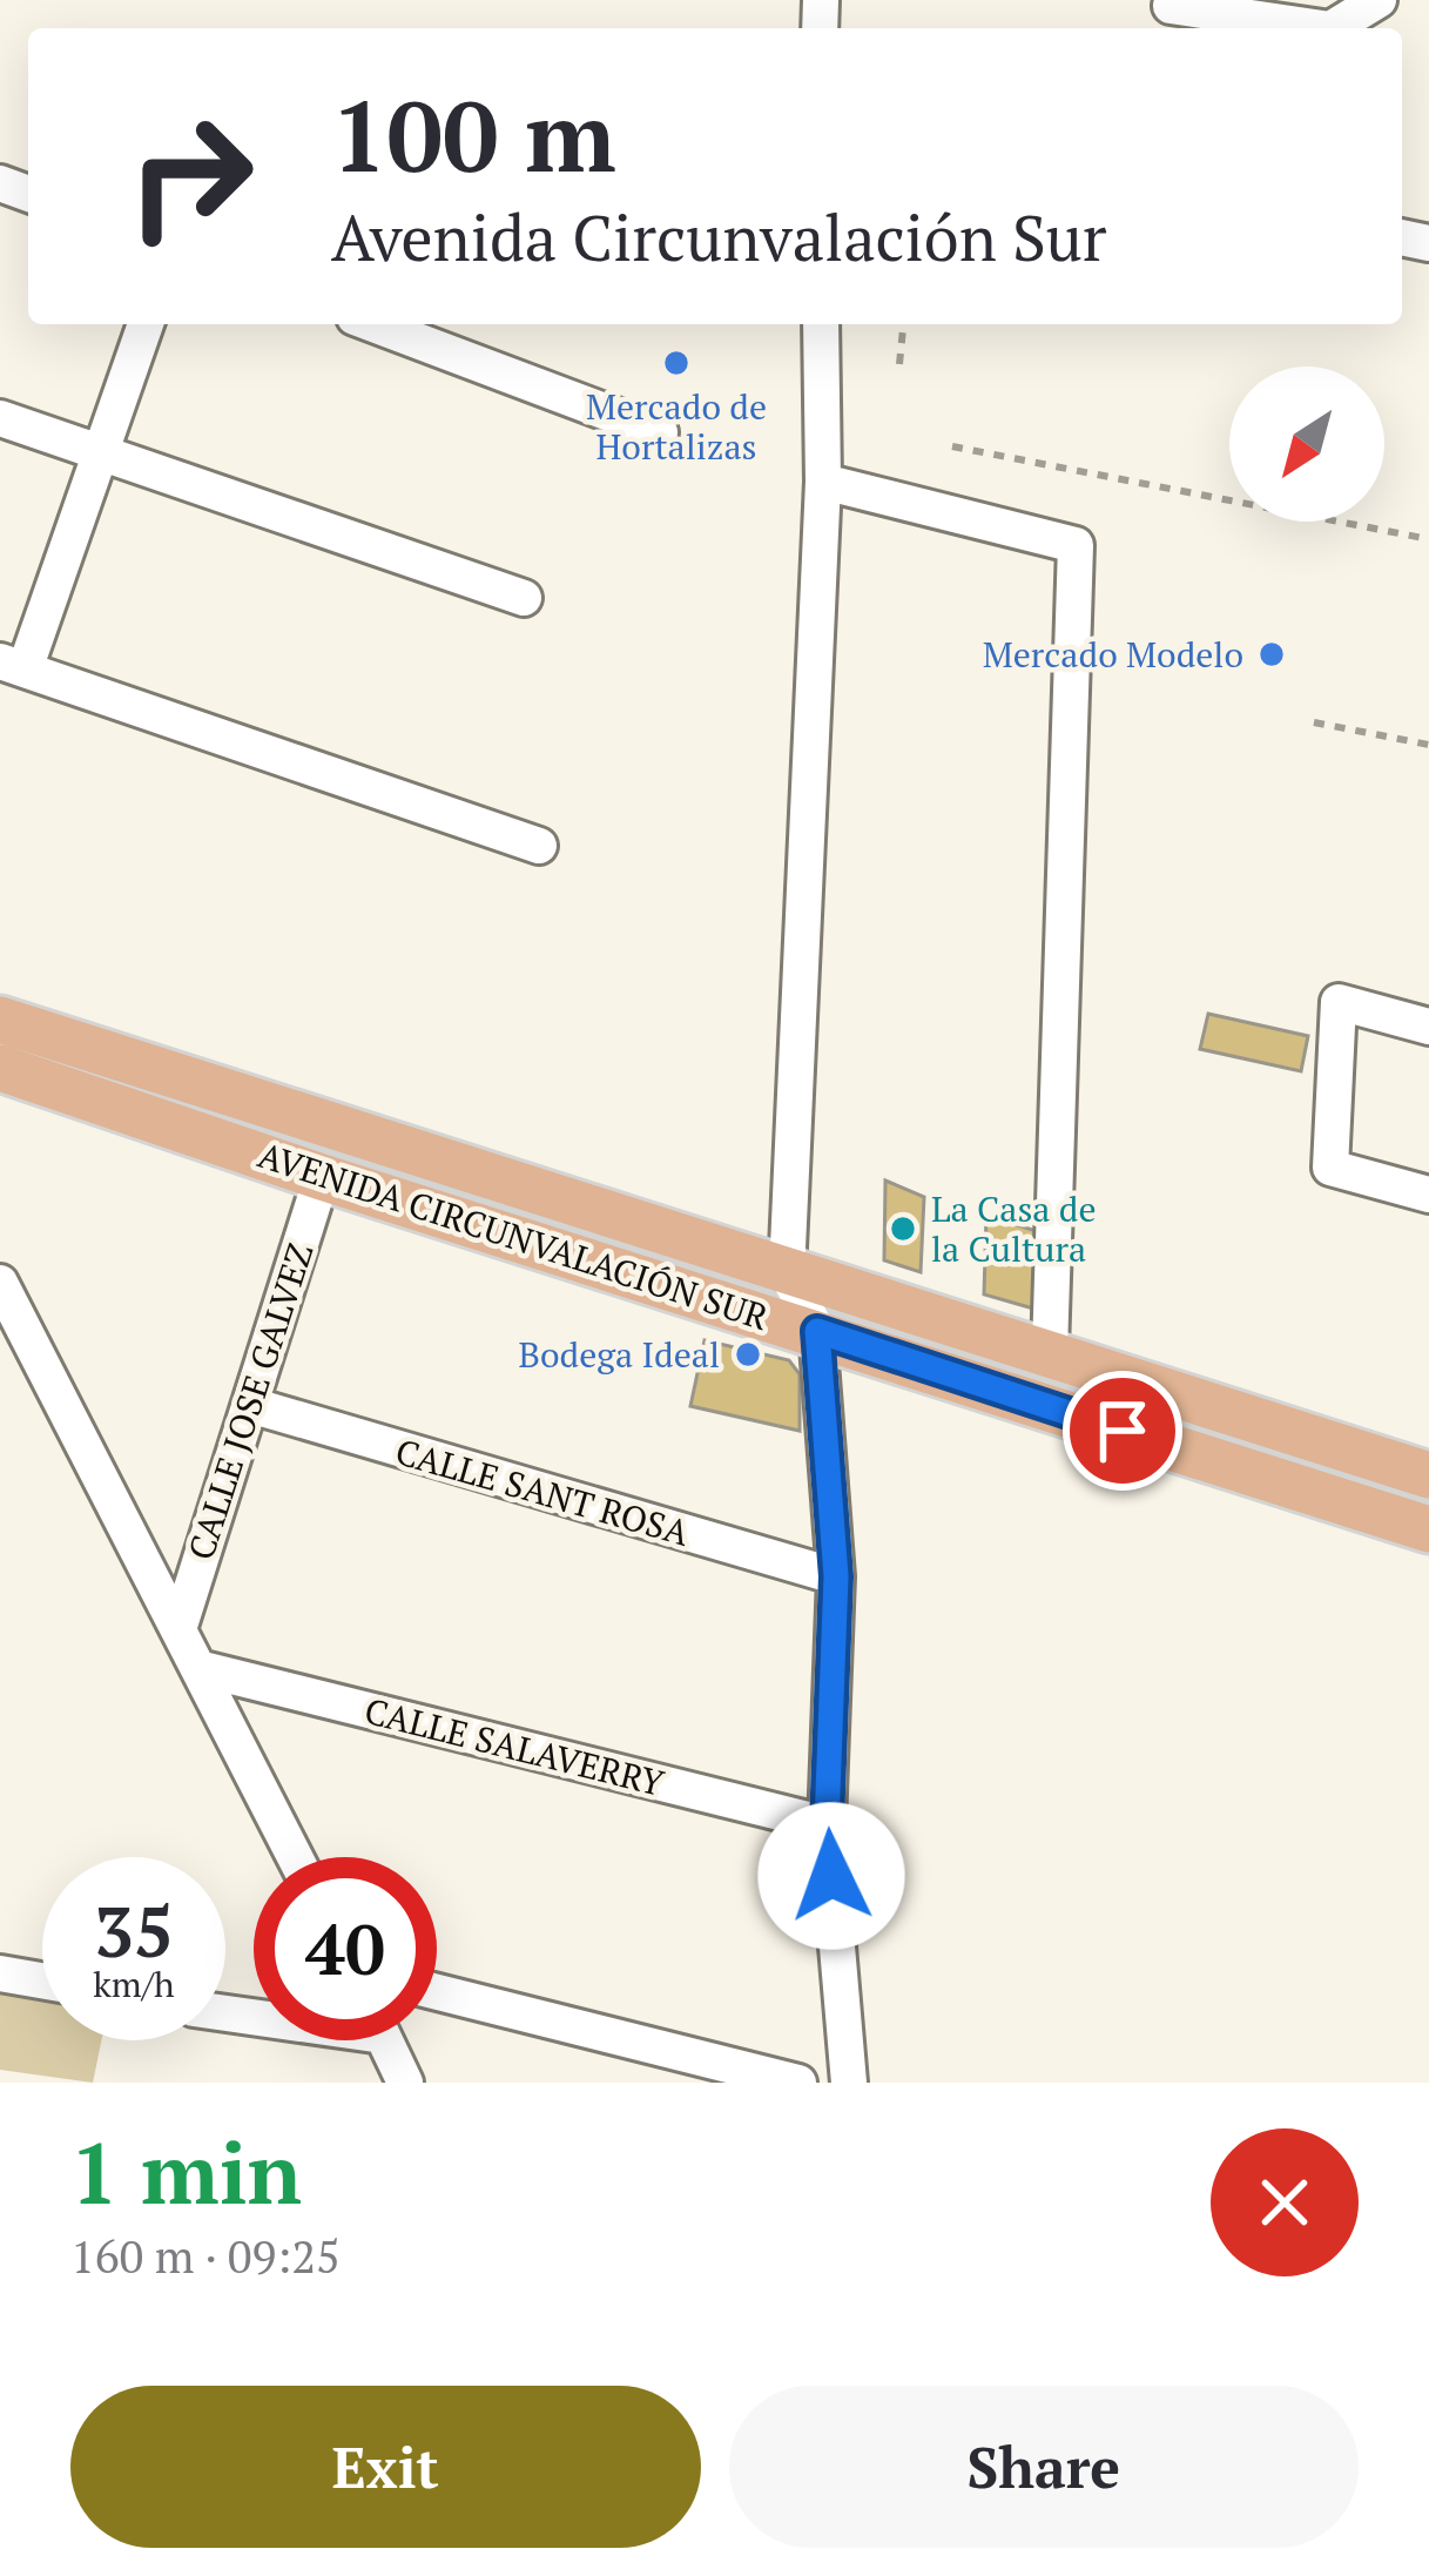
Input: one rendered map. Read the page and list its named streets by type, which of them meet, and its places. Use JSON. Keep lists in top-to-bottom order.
{
  "streets": {
    "main road": ["AVENIDA CIRCUNVALACIÓN SUR"],
    "street": ["CALLE JOSE GALVEZ", "CALLE SANT ROSA", "CALLE SALAVERRY"]
  },
  "crossings": [
    ["AVENIDA CIRCUNVALACIÓN SUR", "CALLE JOSE GALVEZ"],
    ["CALLE JOSE GALVEZ", "CALLE SANT ROSA"]
  ],
  "places": [
    "Mercado de Hortalizas",
    "Mercado Modelo",
    "La Casa de la Cultura",
    "Bodega Ideal"
  ],
  "north": "bottom left",
  "page": {
    "turn": ["100 m", "Avenida Circunvalación Sur"],
    "speed": "35 km/h",
    "limit": "40",
    "heading": ["1 min", "160 m · 09:25"],
    "buttons": ["Exit", "Share"]
  }
}
